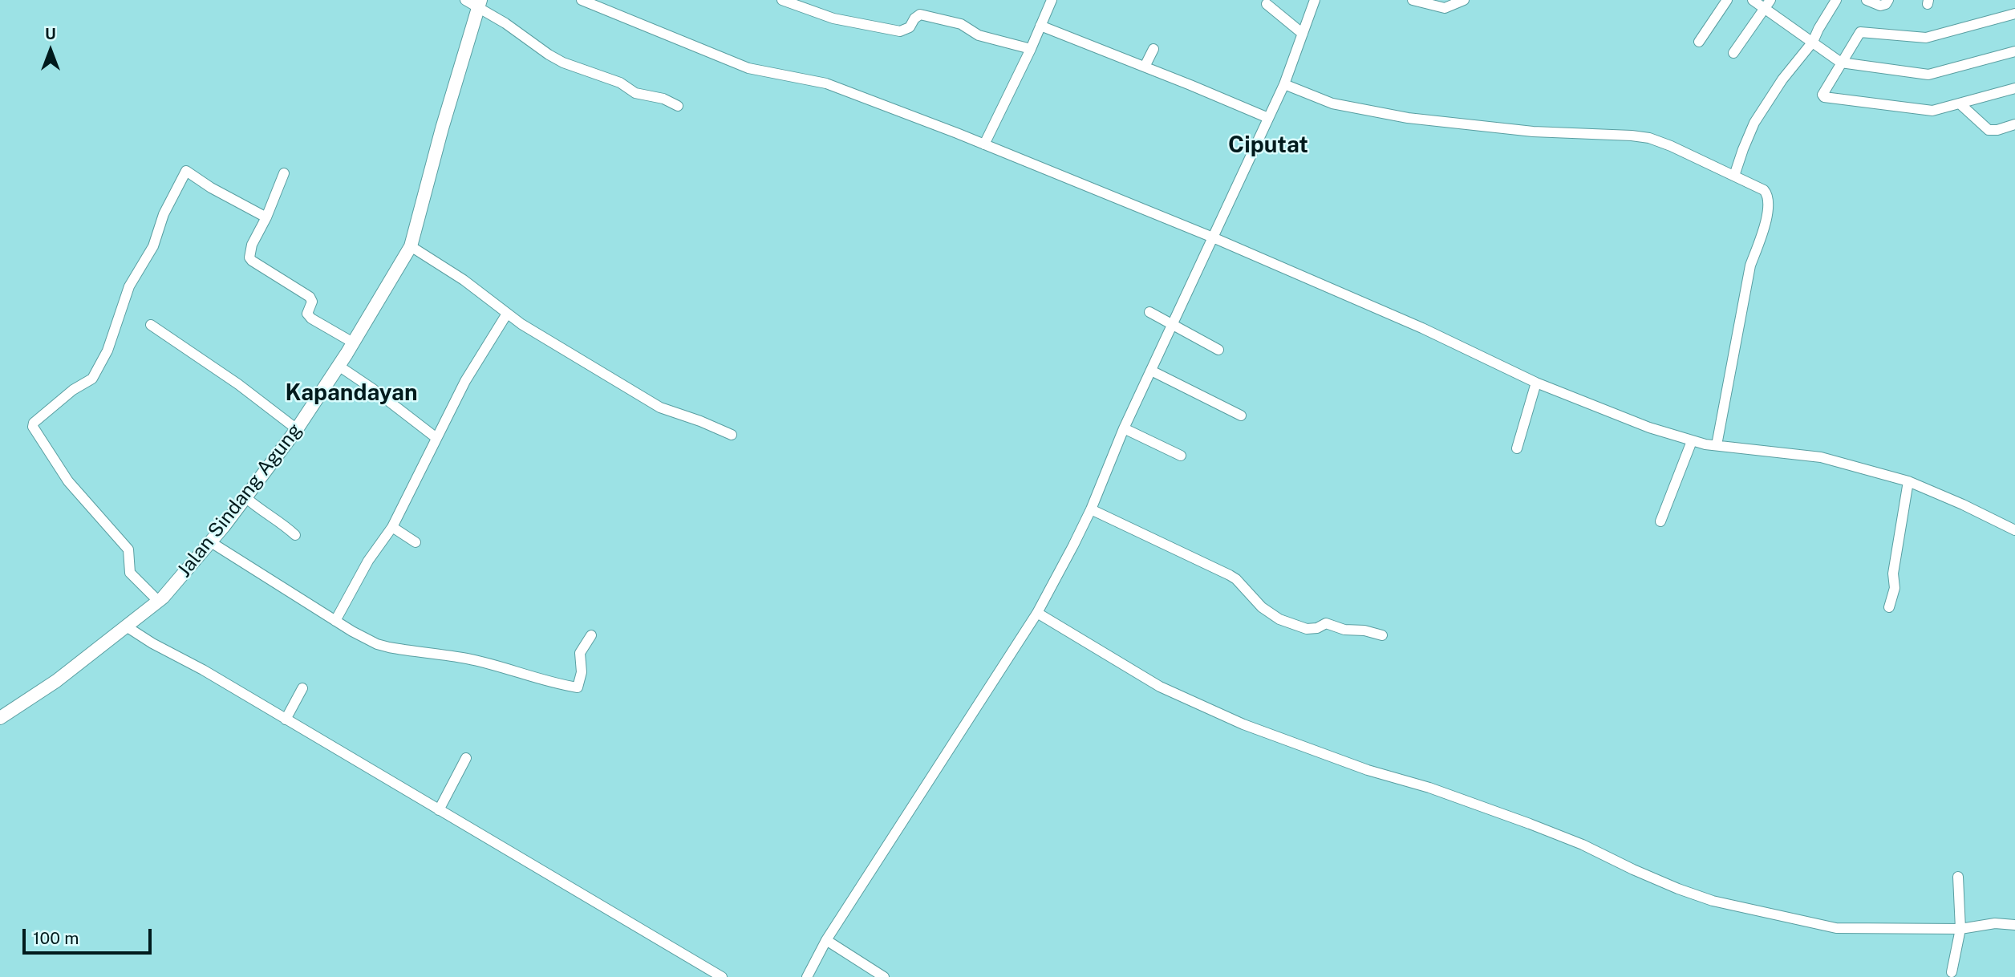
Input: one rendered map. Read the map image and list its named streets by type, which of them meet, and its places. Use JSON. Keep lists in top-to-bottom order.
{
  "streets": {
    "main road": ["Jalan Sindang Agung"]
  },
  "districts": ["Ciputat", "Kapandayan"],
  "scale_bar": "100 m",
  "north": "top"
}
